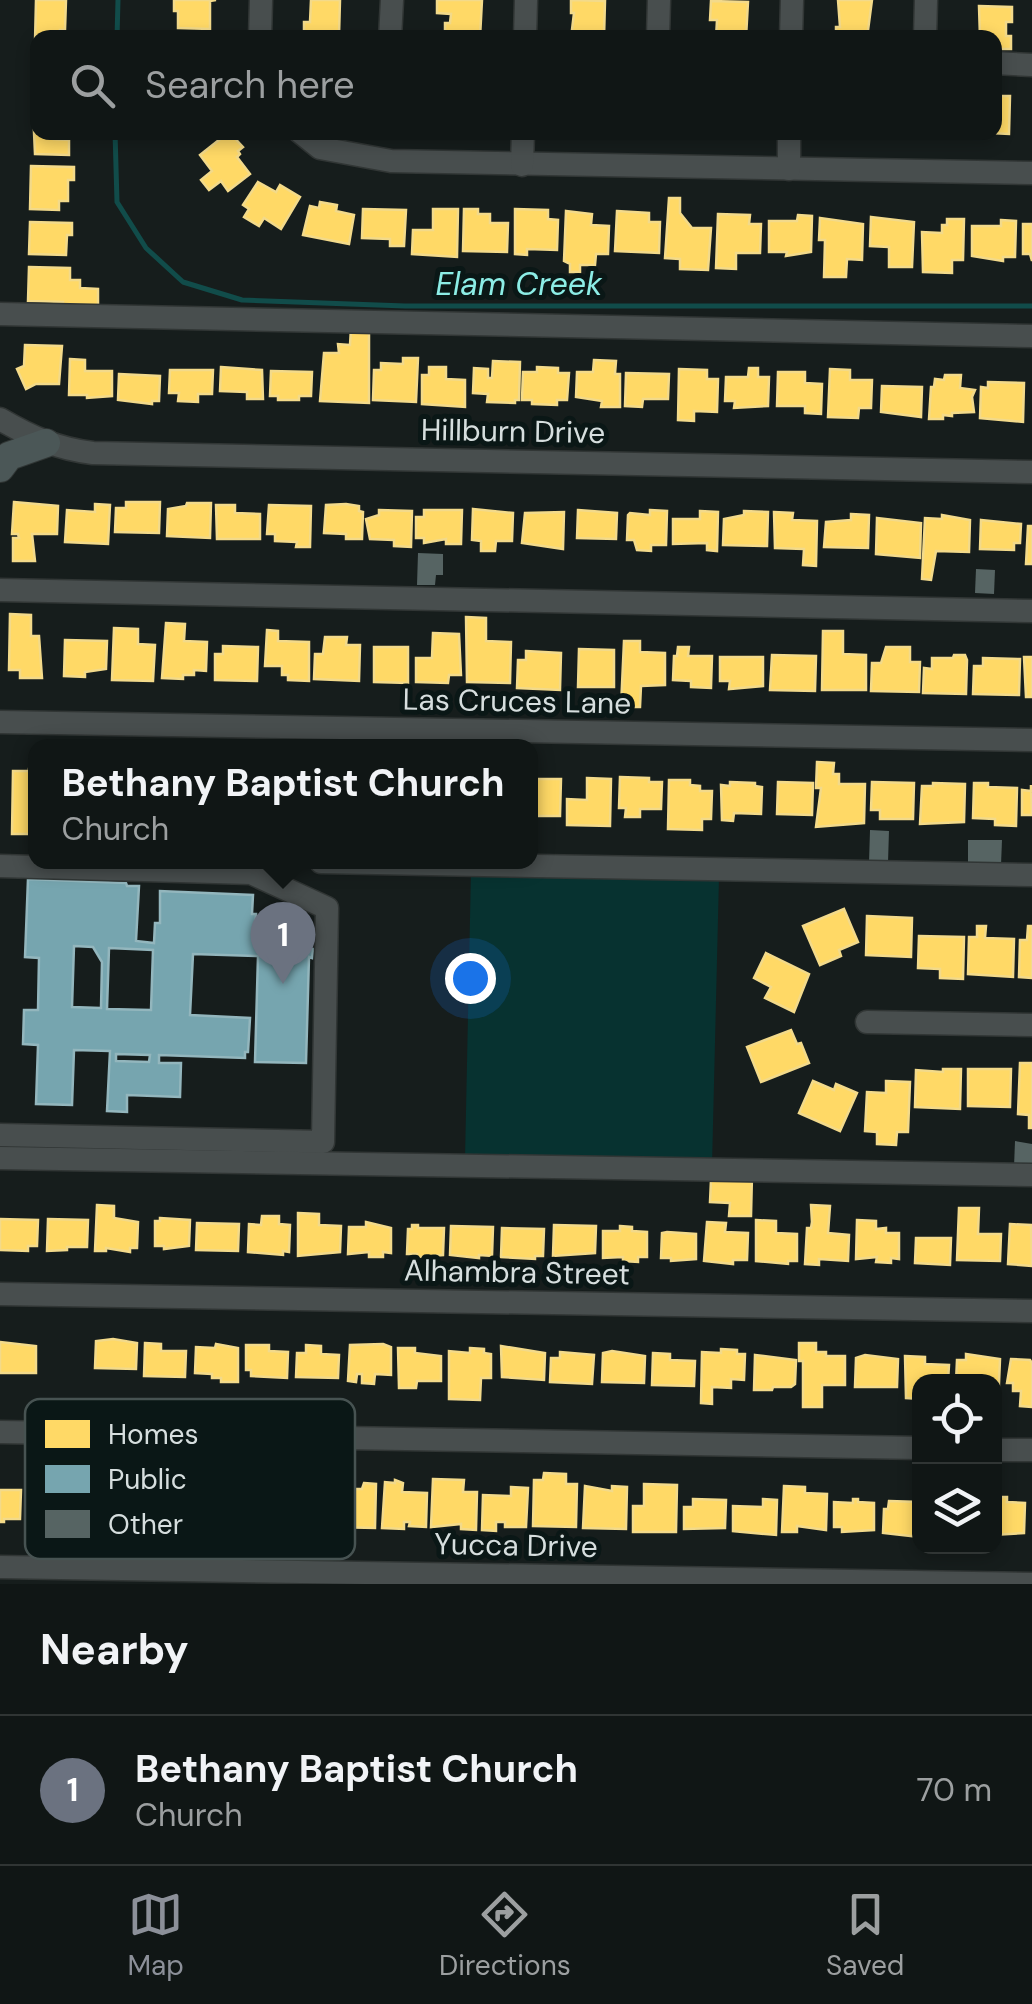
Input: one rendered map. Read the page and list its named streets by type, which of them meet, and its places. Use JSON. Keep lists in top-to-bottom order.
{
  "streets": {
    "street": [
      "Hillburn Drive",
      "Las Cruces Lane",
      "Alhambra Street",
      "Yucca Drive"
    ]
  },
  "water": ["Elam Creek"],
  "legend": ["Homes", "Public", "Other"],
  "page": {
    "search": "Search here",
    "popup": ["Bethany Baptist Church", "Church"],
    "pins": "1",
    "heading": "Nearby",
    "list": [
      {
        "mark": "1",
        "name": "Bethany Baptist Church",
        "note": "Church",
        "value": "70 m"
      }
    ],
    "nav": ["Map", "Directions", "Saved"]
  }
}
